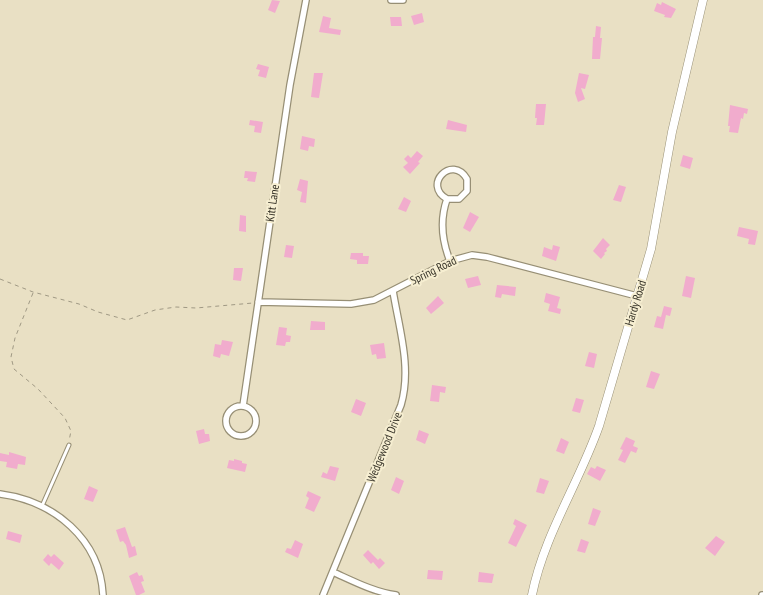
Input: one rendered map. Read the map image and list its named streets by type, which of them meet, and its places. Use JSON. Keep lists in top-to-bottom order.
{
  "streets": {
    "street": [
      "Kitt Lane",
      "Spring Road",
      "Hardy Road",
      "Wedgewood Drive"
    ]
  },
  "crossings": [
    ["Kitt Lane", "Spring Road"],
    ["Spring Road", "Hardy Road"],
    ["Spring Road", "Wedgewood Drive"]
  ]
}
